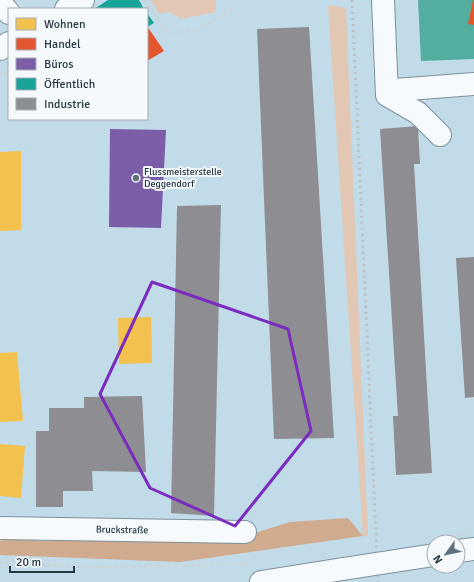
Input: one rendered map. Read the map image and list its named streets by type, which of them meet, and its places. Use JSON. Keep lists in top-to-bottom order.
{
  "streets": {
    "street": ["Bruckstraße"]
  },
  "places": ["Flussmeisterstelle Deggendorf"],
  "legend": [
    "Wohnen",
    "Handel",
    "Büros",
    "Öffentlich",
    "Industrie"
  ],
  "scale_bar": "20 m",
  "north": "bottom left"
}
